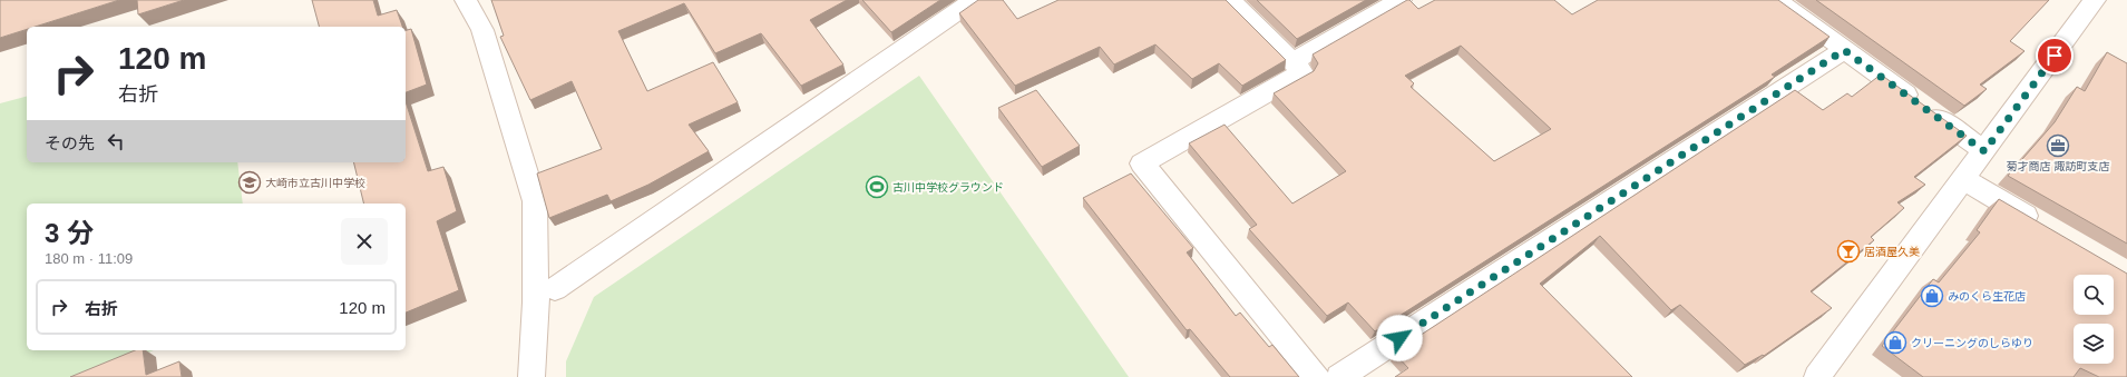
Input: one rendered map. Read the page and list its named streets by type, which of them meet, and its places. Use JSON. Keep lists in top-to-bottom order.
{
  "places": {
    "office": ["菊才商店 諏訪町支店"],
    "school or university": ["大崎市立古川中学校"],
    "sports": ["古川中学校グラウンド"],
    "bar": ["居酒屋久美"],
    "shop": ["みのくら生花店", "クリーニングのしらゆり"]
  },
  "page": {
    "turn": ["120 m", "右折"],
    "then": "その先",
    "heading": ["3 分", "180 m · 11:09"],
    "list": [
      {
        "name": "右折",
        "value": "120 m"
      }
    ]
  }
}
